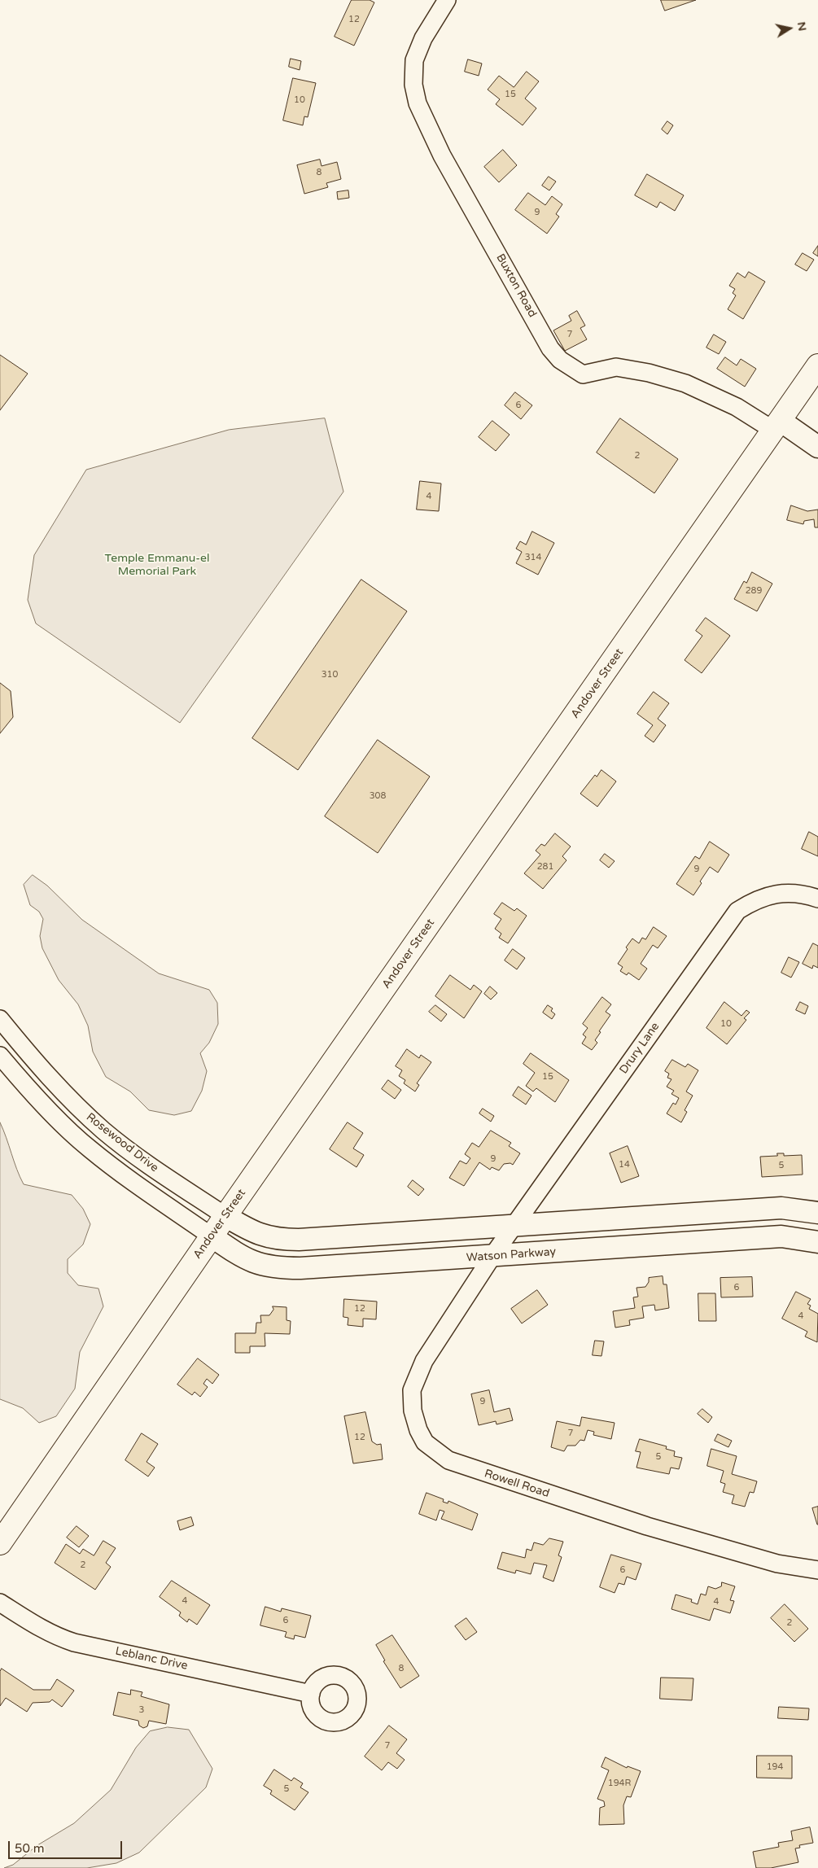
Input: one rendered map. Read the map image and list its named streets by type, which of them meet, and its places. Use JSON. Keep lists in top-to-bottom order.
{
  "streets": {
    "highway": ["Andover Street"],
    "main road": ["Watson Parkway"],
    "street": [
      "Buxton Road",
      "Drury Lane",
      "Rosewood Drive",
      "Rowell Road",
      "Leblanc Drive"
    ]
  },
  "crossings": [
    ["Buxton Road", "Andover Street"],
    ["Andover Street", "Rosewood Drive"],
    ["Andover Street", "Watson Parkway"],
    ["Drury Lane", "Watson Parkway"],
    ["Drury Lane", "Rowell Road"],
    ["Rosewood Drive", "Watson Parkway"],
    ["Watson Parkway", "Rowell Road"]
  ],
  "parks": ["Temple Emmanu-el Memorial Park"],
  "house_numbers": [
    "12",
    "15",
    "10",
    "8",
    "9",
    "7",
    "6",
    "2",
    "4",
    "314",
    "289",
    "310",
    "308",
    "281",
    "9",
    "10",
    "15",
    "9",
    "14",
    "5",
    "6",
    "12",
    "4",
    "9",
    "7",
    "12",
    "5",
    "2",
    "6",
    "4",
    "4",
    "6",
    "2",
    "8",
    "3",
    "7",
    "194",
    "194R",
    "5"
  ],
  "scale_bar": "50 m",
  "north": "right"
}
